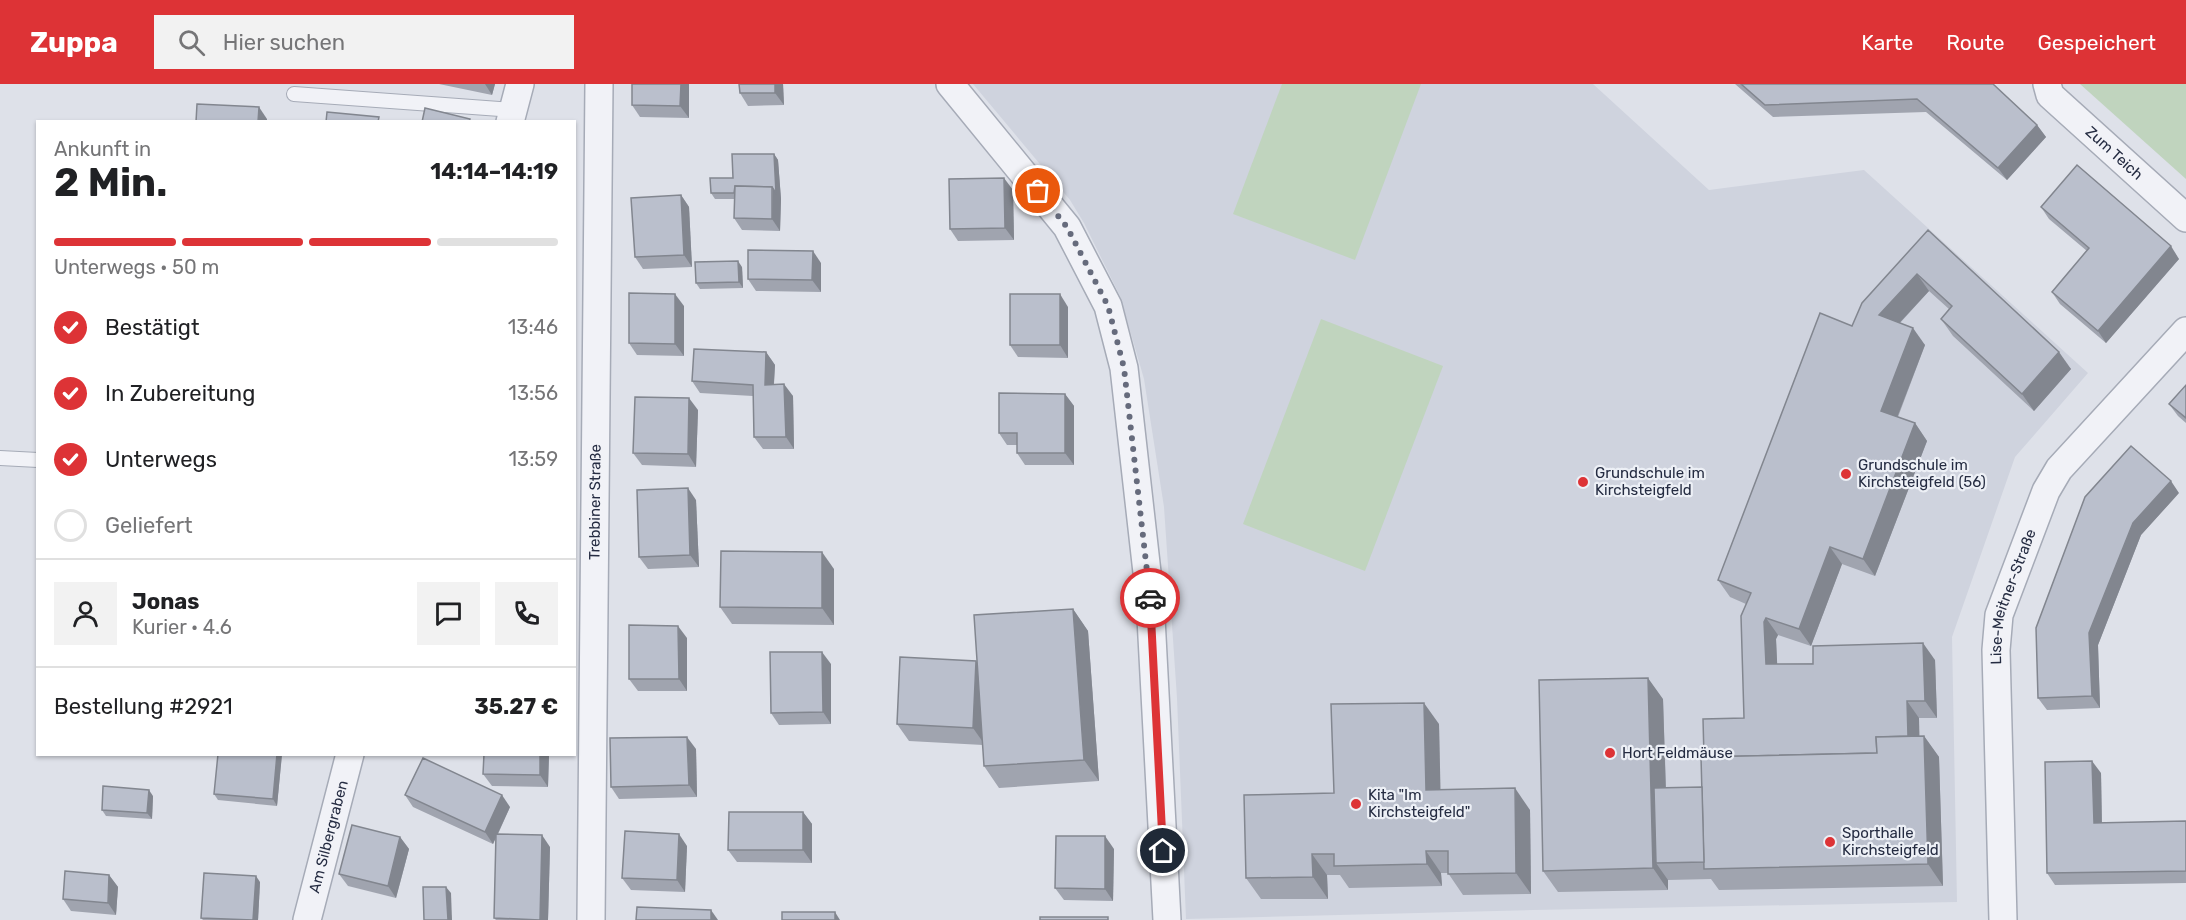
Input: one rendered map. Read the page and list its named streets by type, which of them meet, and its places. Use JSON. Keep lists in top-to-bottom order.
{
  "streets": {
    "street": [
      "Zum Teich",
      "Trebbiner Straße",
      "Lise-Meitner-Straße",
      "Am Silbergraben"
    ]
  },
  "places": [
    "Grundschule im Kirchsteigfeld (56)",
    "Grundschule im Kirchsteigfeld",
    "Hort Feldmäuse",
    "Kita \"Im Kirchsteigfeld\"",
    "Sporthalle Kirchsteigfeld"
  ],
  "page": {
    "header": "Zuppa",
    "search": "Hier suchen",
    "nav": ["Karte", "Route", "Gespeichert"],
    "heading": ["2 Min.", "Ankunft in", "14:14–14:19"],
    "panel": [
      "Jonas",
      "Kurier · 4.6",
      "Bestellung #2921",
      "35.27 €"
    ],
    "bar": "Unterwegs · 50 m",
    "list": [
      ["Bestätigt", "13:46"],
      ["In Zubereitung", "13:56"],
      ["Unterwegs", "13:59"],
      "Geliefert"
    ]
  }
}
